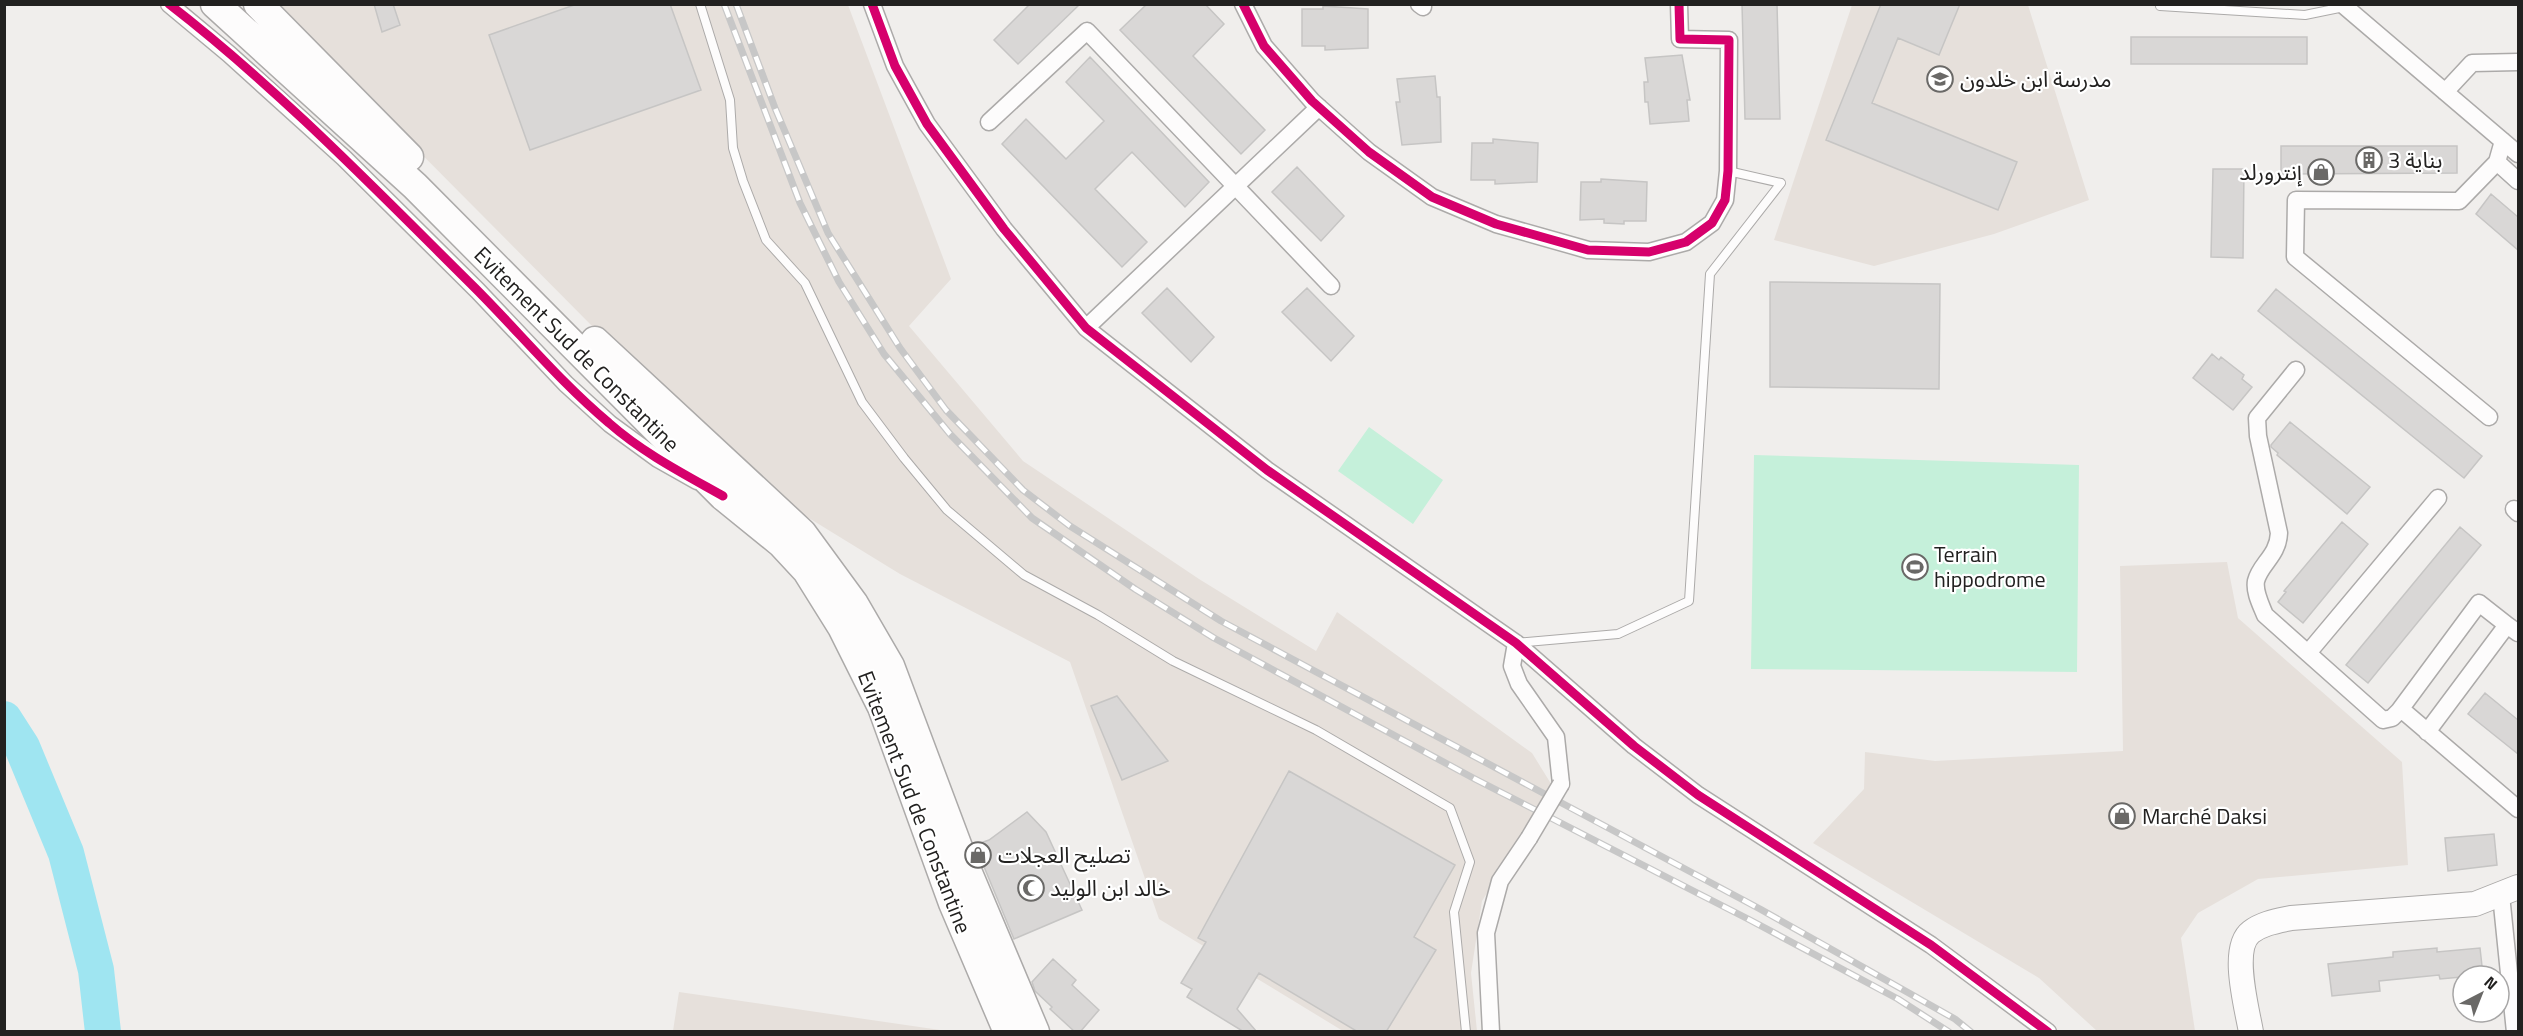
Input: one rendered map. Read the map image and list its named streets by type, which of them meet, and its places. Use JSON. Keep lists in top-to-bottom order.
{
  "streets": {
    "highway": ["Evitement Sud de Constantine"]
  },
  "places": {
    "school or university": ["مدرسة ابن خلدون"],
    "building": ["بناية 3"],
    "shop": ["إنترورلد", "Marché Daksi", "تصليح العجلات"],
    "sports": ["Terrain hippodrome"],
    "mosque": ["خالد ابن الوليد"]
  },
  "north": "top right"
}
